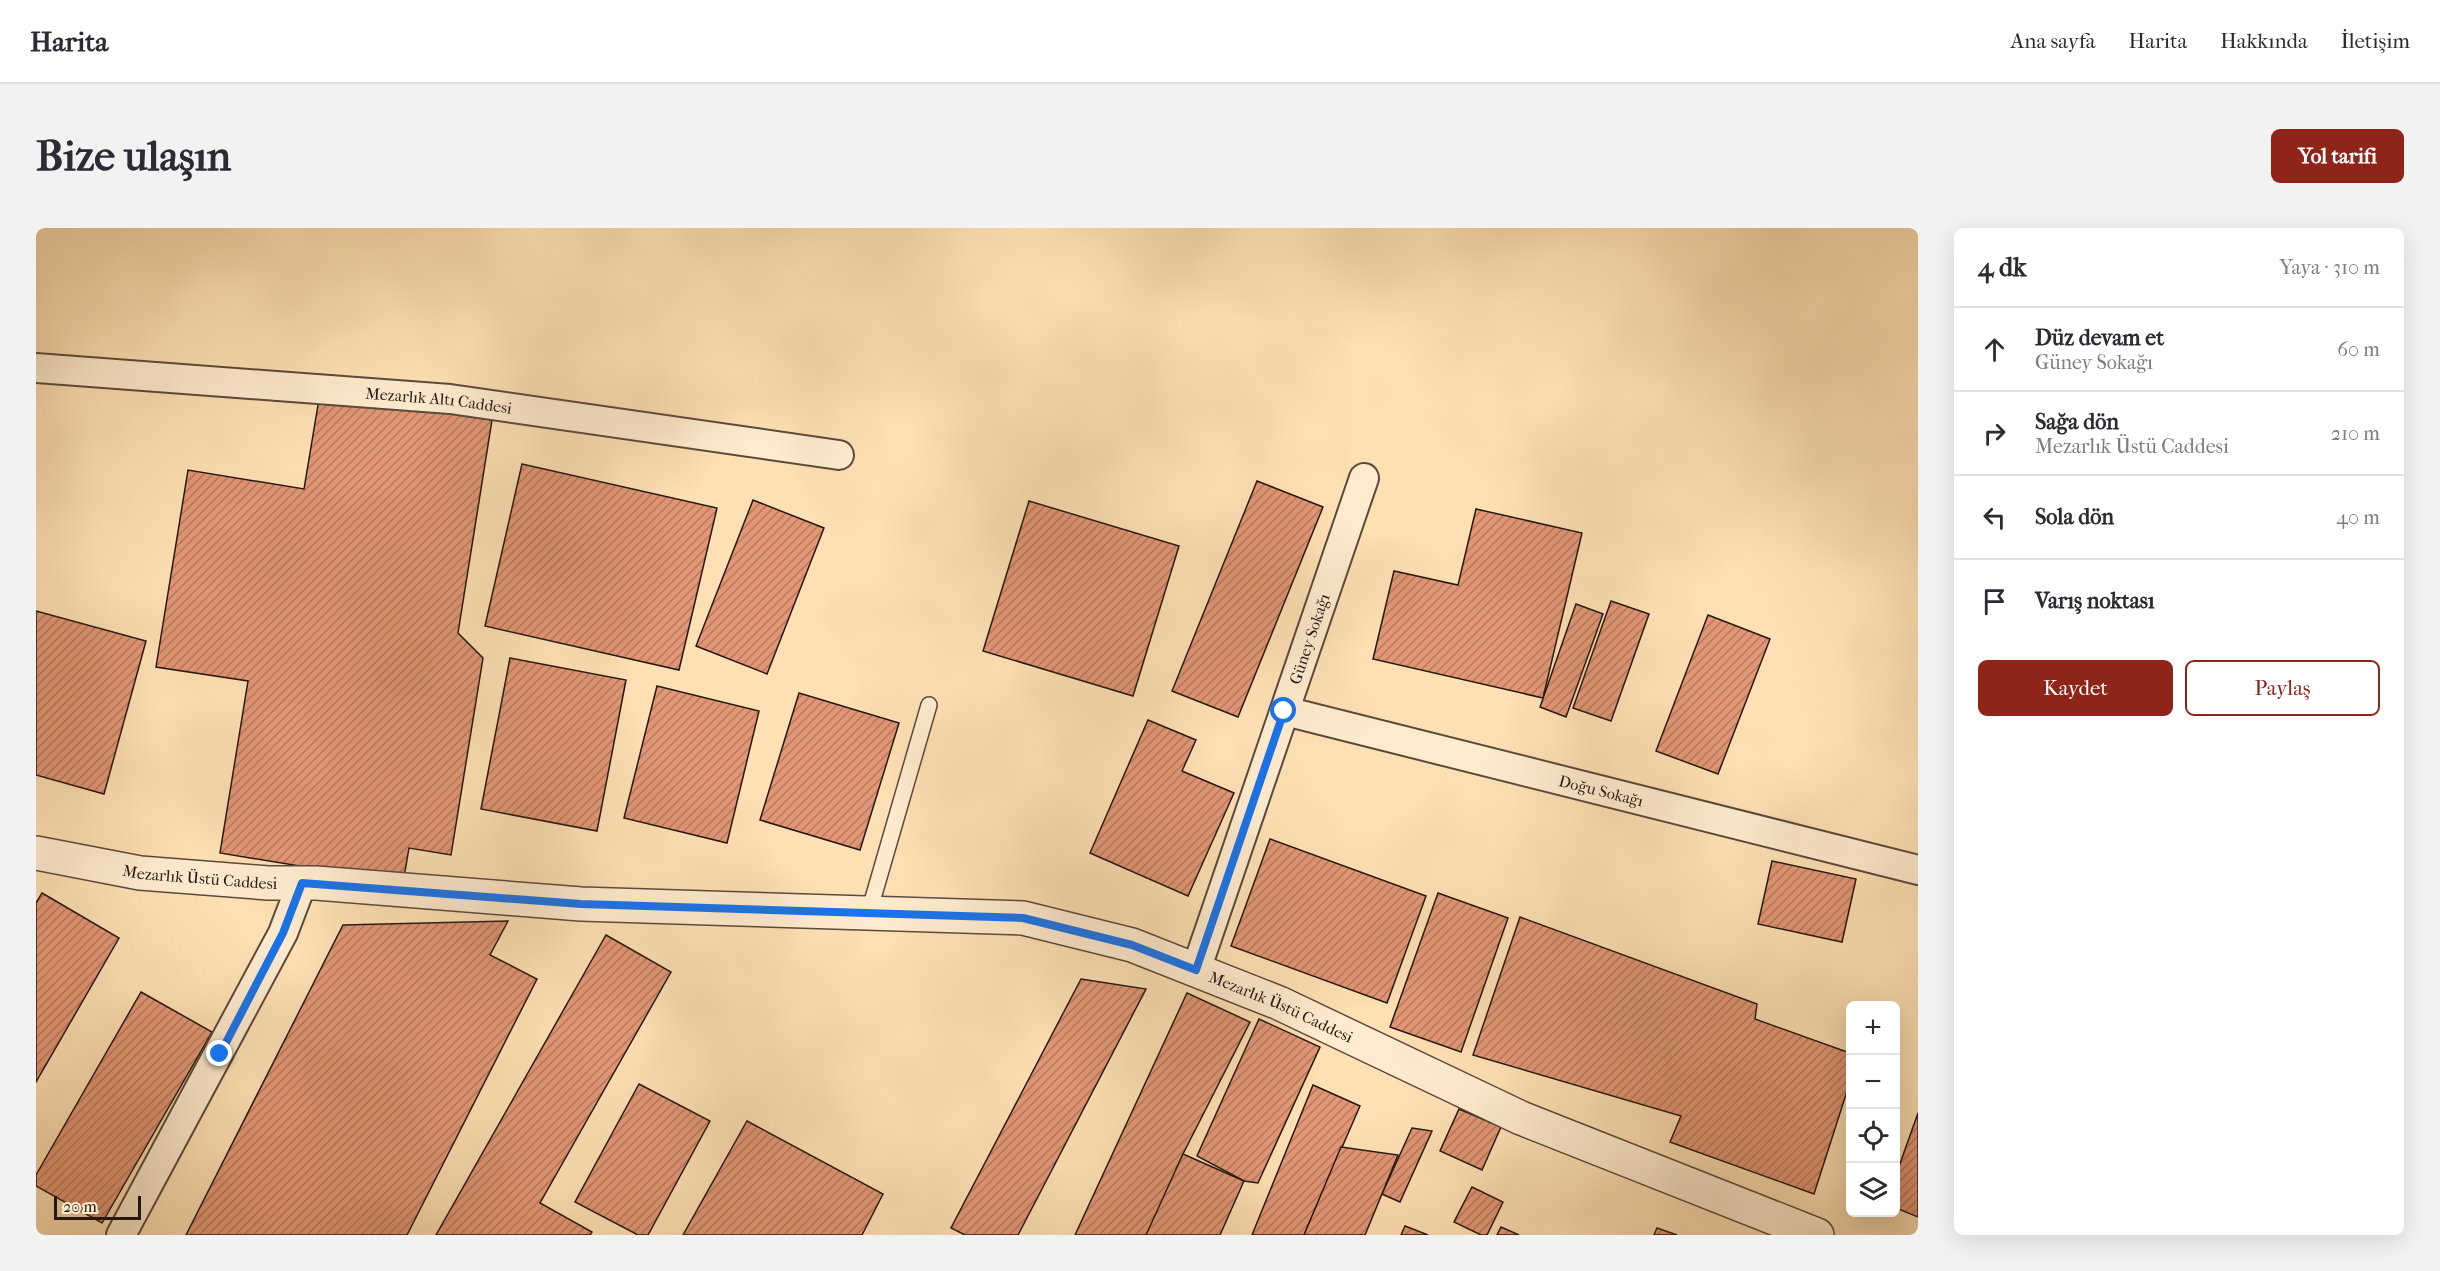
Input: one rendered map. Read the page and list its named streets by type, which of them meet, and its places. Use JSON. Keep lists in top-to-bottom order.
{
  "streets": {
    "street": [
      "Mezarlık Altı Caddesi",
      "Güney Sokağı",
      "Doğu Sokağı",
      "Mezarlık Üstü Caddesi"
    ]
  },
  "crossings": [
    ["Güney Sokağı", "Doğu Sokağı"],
    ["Güney Sokağı", "Mezarlık Üstü Caddesi"]
  ],
  "scale_bar": "20 m",
  "page": {
    "header": "Harita",
    "nav": [
      "Ana sayfa",
      "Harita",
      "Hakkında",
      "İletişim"
    ],
    "buttons": [
      "Yol tarifi",
      ["Kaydet", "Paylaş"]
    ],
    "title": "Bize ulaşın",
    "heading": ["4 dk", "Yaya · 310 m"],
    "list": [
      ["Düz devam et", "Güney Sokağı", "60 m"],
      ["Sağa dön", "Mezarlık Üstü Caddesi", "210 m"],
      ["Sola dön", "40 m"],
      "Varış noktası"
    ],
    "map_buttons": ["+", "−"],
    "scale": "20 m"
  }
}
